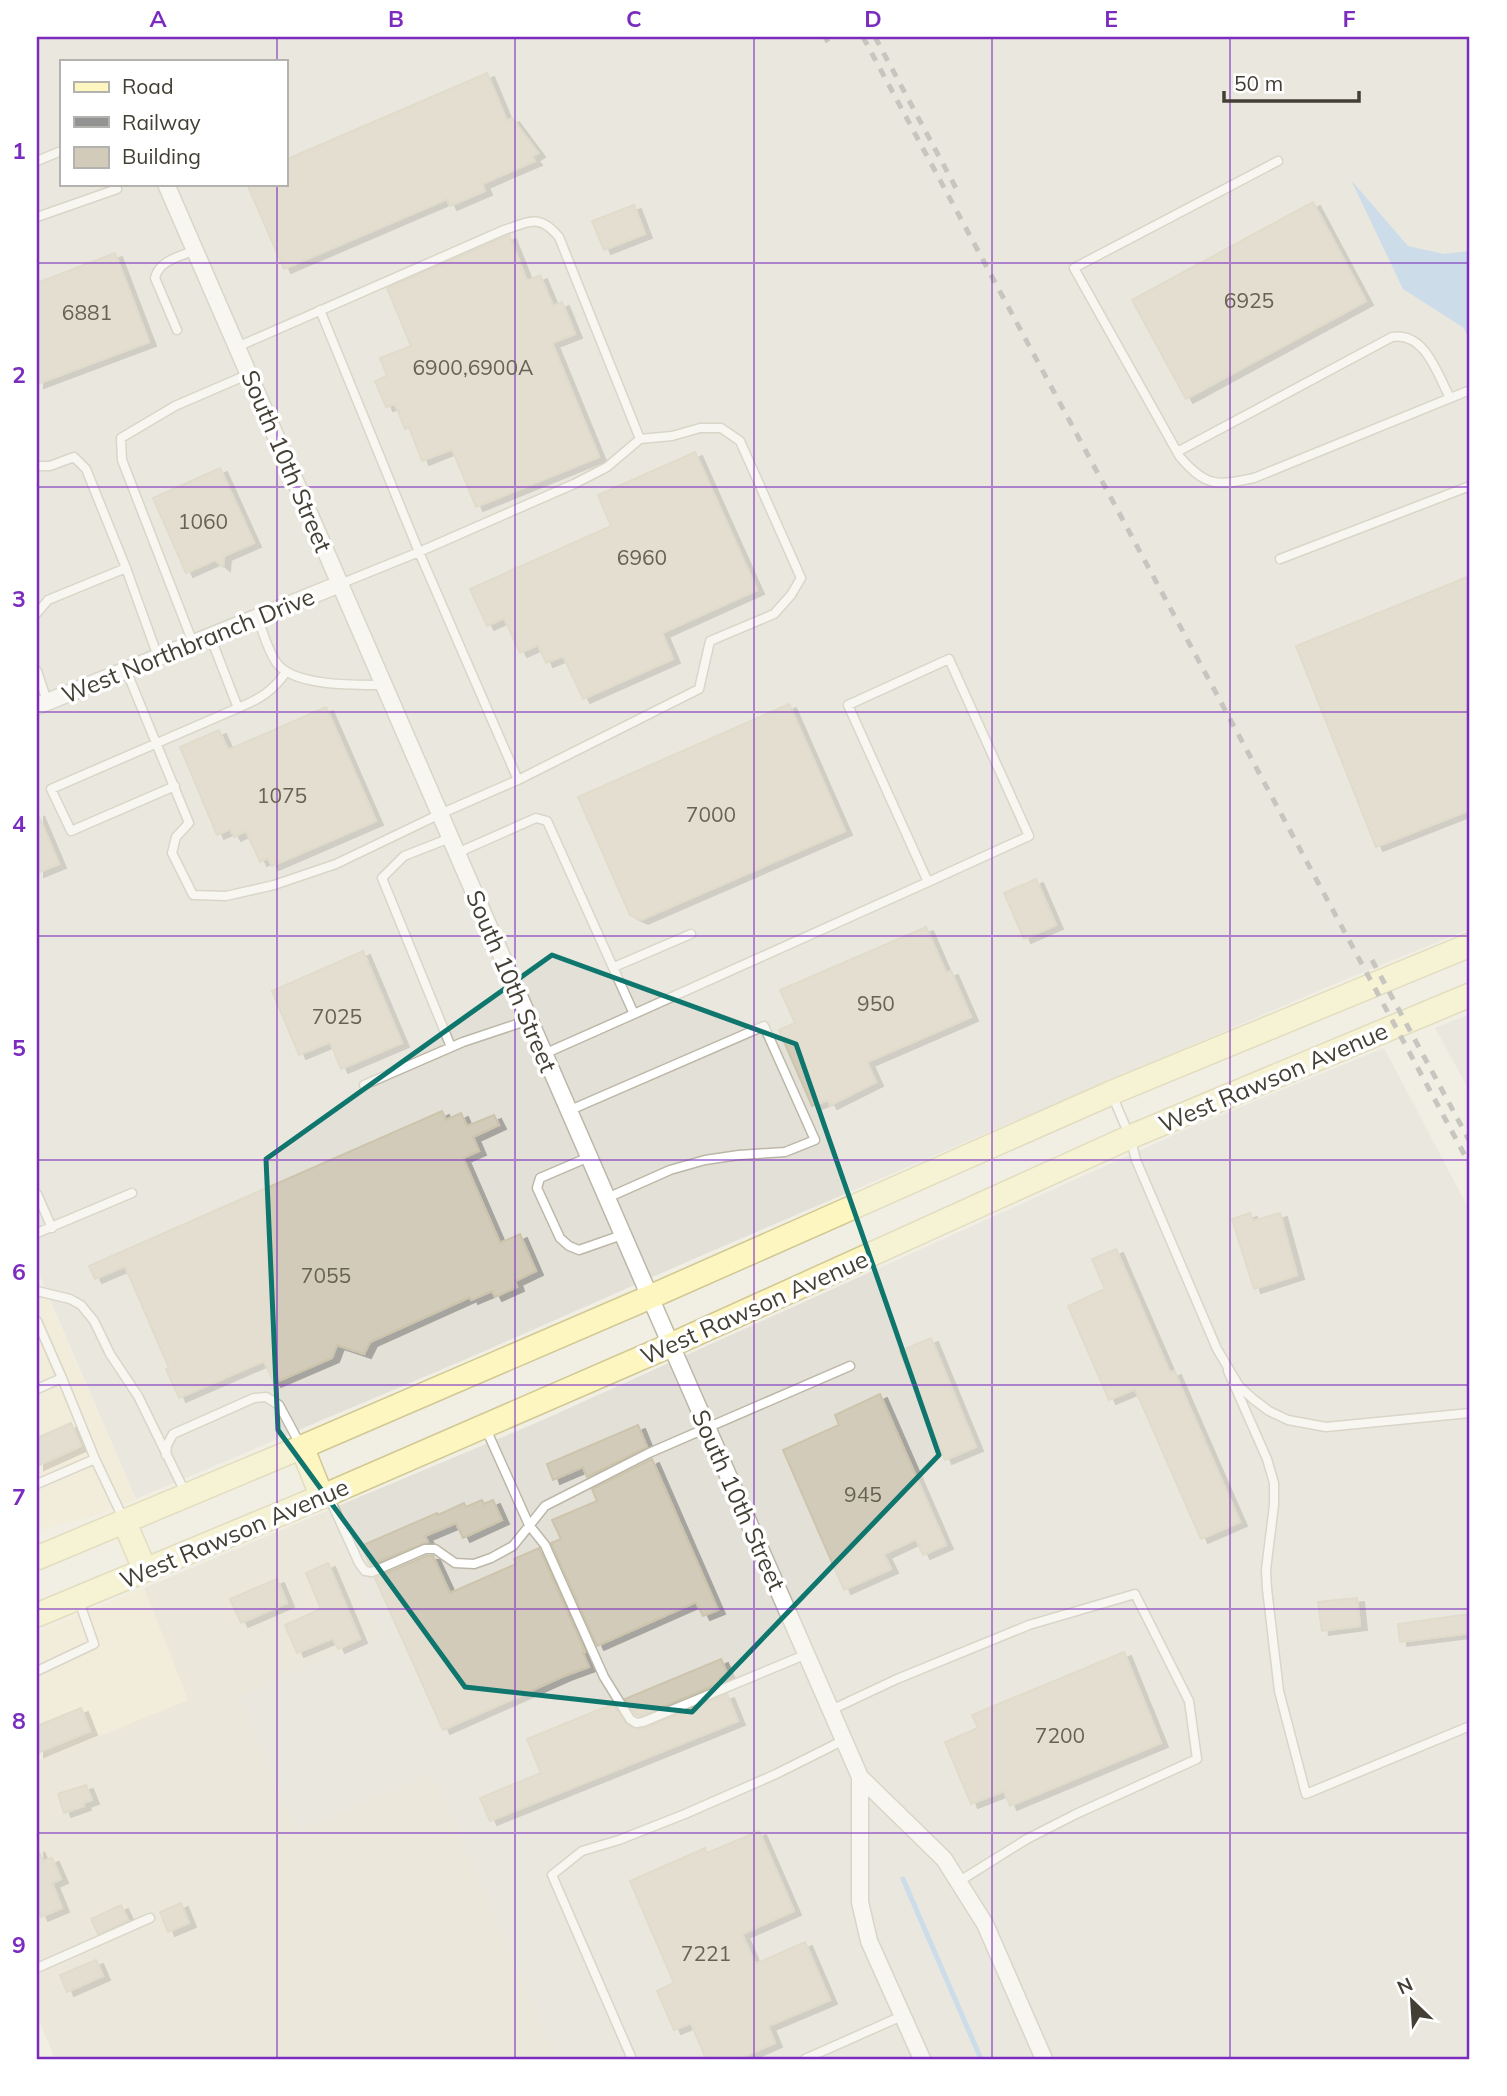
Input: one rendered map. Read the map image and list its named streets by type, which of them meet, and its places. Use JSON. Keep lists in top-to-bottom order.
{
  "streets": {
    "main road": ["West Rawson Avenue"],
    "street": ["South 10th Street", "West Northbranch Drive"]
  },
  "crossings": [
    ["South 10th Street", "West Northbranch Drive"],
    ["South 10th Street", "West Rawson Avenue"]
  ],
  "house_numbers": [
    "6925",
    "6881",
    "6900,6900A",
    "1060",
    "6960",
    "1075",
    "7000",
    "950",
    "7025",
    "7055",
    "945",
    "7200",
    "7221"
  ],
  "legend": ["Road", "Railway", "Building"],
  "scale_bar": "50 m",
  "north": "top left",
  "grid": {
    "columns": [
      "A",
      "B",
      "C",
      "D",
      "E",
      "F"
    ],
    "rows": [
      "1",
      "2",
      "3",
      "4",
      "5",
      "6",
      "7",
      "8",
      "9"
    ]
  }
}
